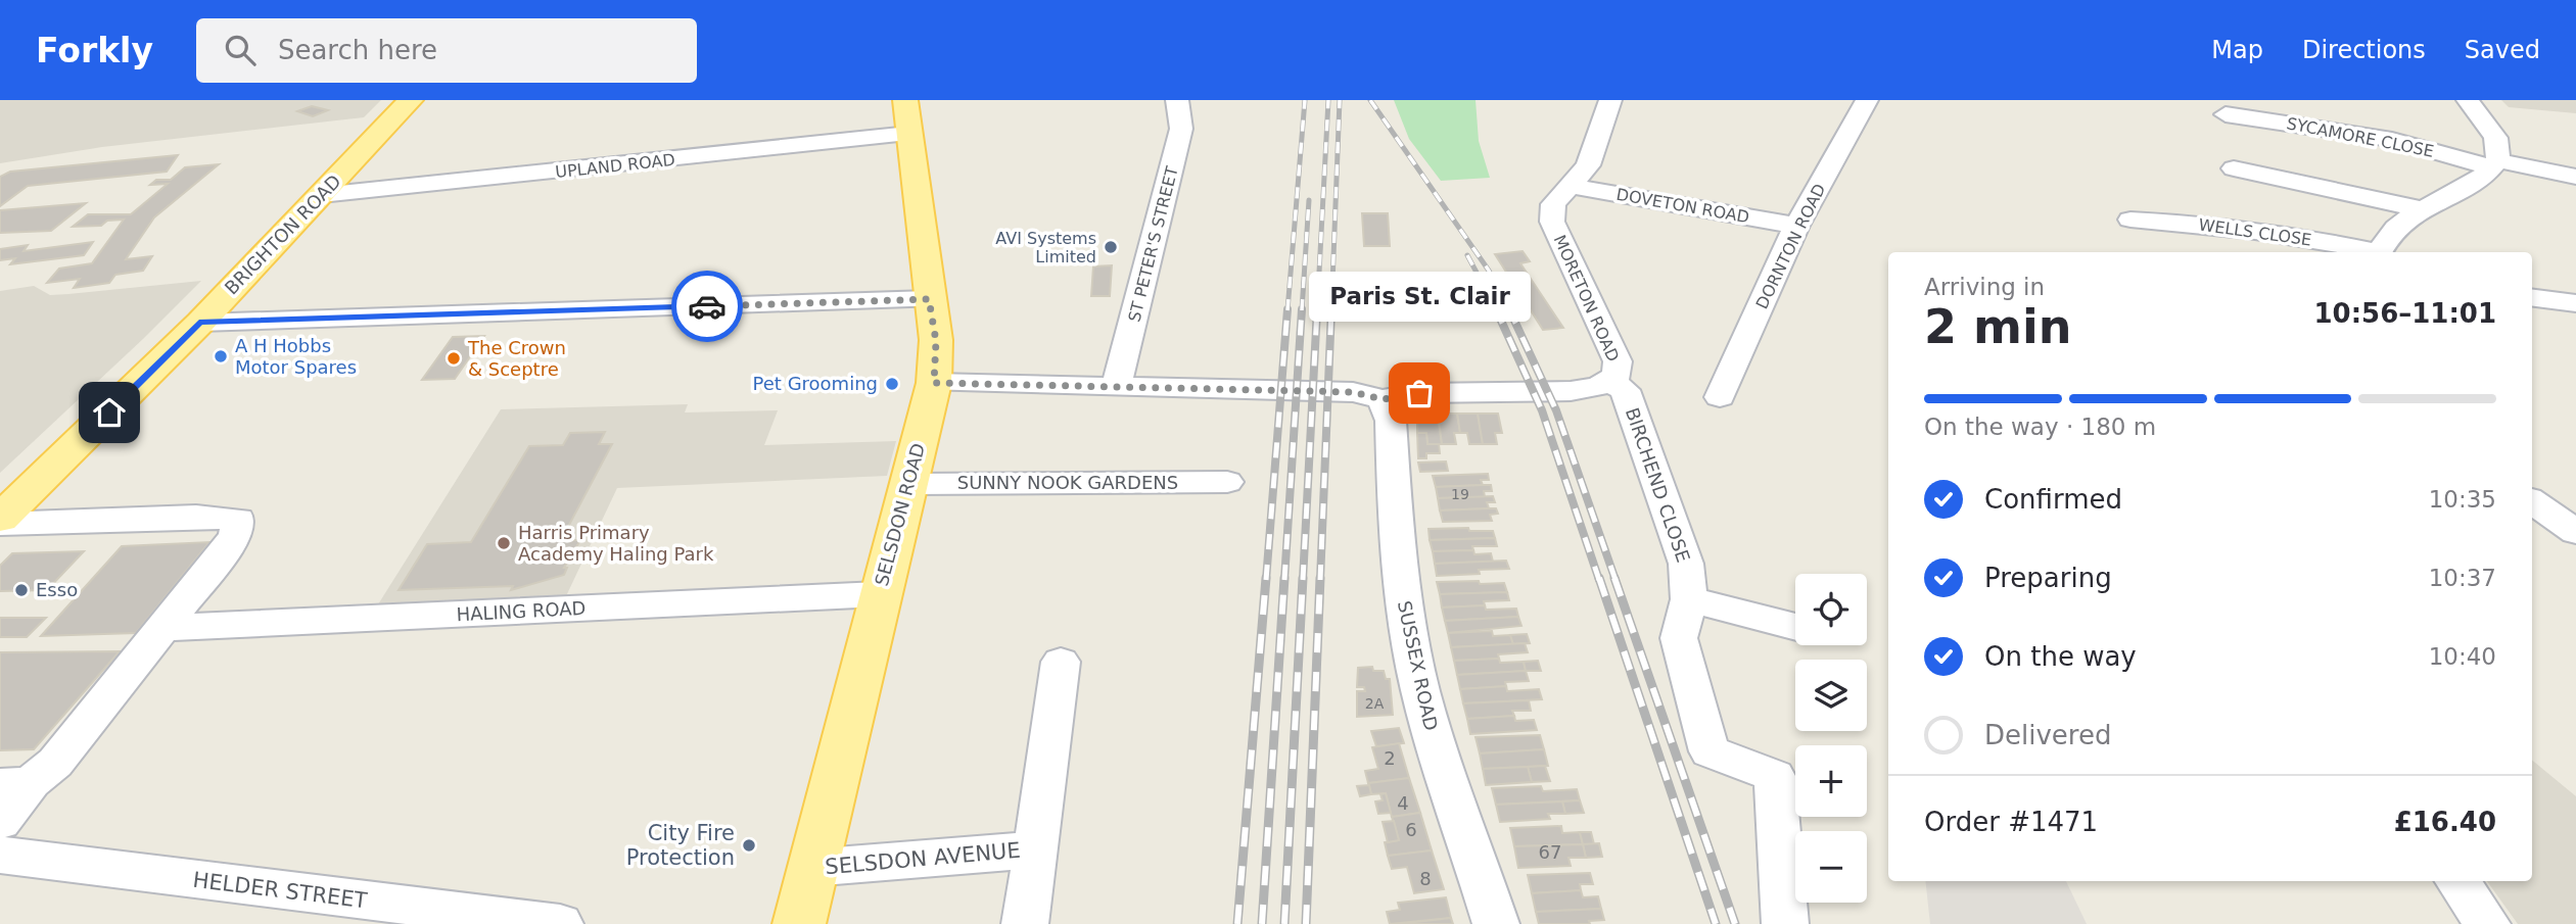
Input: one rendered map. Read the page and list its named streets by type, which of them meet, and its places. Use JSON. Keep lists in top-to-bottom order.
{
  "streets": {
    "main road": ["BRIGHTON ROAD", "SELSDON ROAD"],
    "street": [
      "SYCAMORE CLOSE",
      "UPLAND ROAD",
      "DOVETON ROAD",
      "WELLS CLOSE",
      "ST PETER'S STREET",
      "DORNTON ROAD",
      "MORETON ROAD",
      "SUNNY NOOK GARDENS",
      "BIRCHEND CLOSE",
      "HALING ROAD",
      "SUSSEX ROAD",
      "SELSDON AVENUE",
      "HELDER STREET"
    ]
  },
  "crossings": [
    ["UPLAND ROAD", "BRIGHTON ROAD"],
    ["UPLAND ROAD", "SELSDON ROAD"],
    ["DOVETON ROAD", "DORNTON ROAD"],
    ["DOVETON ROAD", "MORETON ROAD"],
    ["MORETON ROAD", "BIRCHEND CLOSE"],
    ["SUNNY NOOK GARDENS", "SELSDON ROAD"],
    ["SELSDON ROAD", "HALING ROAD"],
    ["SELSDON ROAD", "SELSDON AVENUE"]
  ],
  "places": [
    "AVI Systems Limited",
    "A H Hobbs Motor Spares",
    "The Crown & Sceptre",
    "Pet Grooming",
    "Paris St. Clair",
    "Harris Primary Academy Haling Park",
    "Esso",
    "City Fire Protection"
  ],
  "house_numbers": [
    "19",
    "2A",
    "2",
    "4",
    "6",
    "67",
    "8"
  ],
  "page": {
    "header": "Forkly",
    "search": "Search here",
    "nav": ["Map", "Directions", "Saved"],
    "heading": ["2 min", "Arriving in", "10:56–11:01"],
    "panel": ["Order #1471", "£16.40"],
    "bubble": "Paris St. Clair",
    "bar": "On the way · 180 m",
    "list": [
      ["Confirmed", "10:35"],
      ["Preparing", "10:37"],
      ["On the way", "10:40"],
      "Delivered"
    ],
    "map_buttons": ["+", "−"]
  }
}
